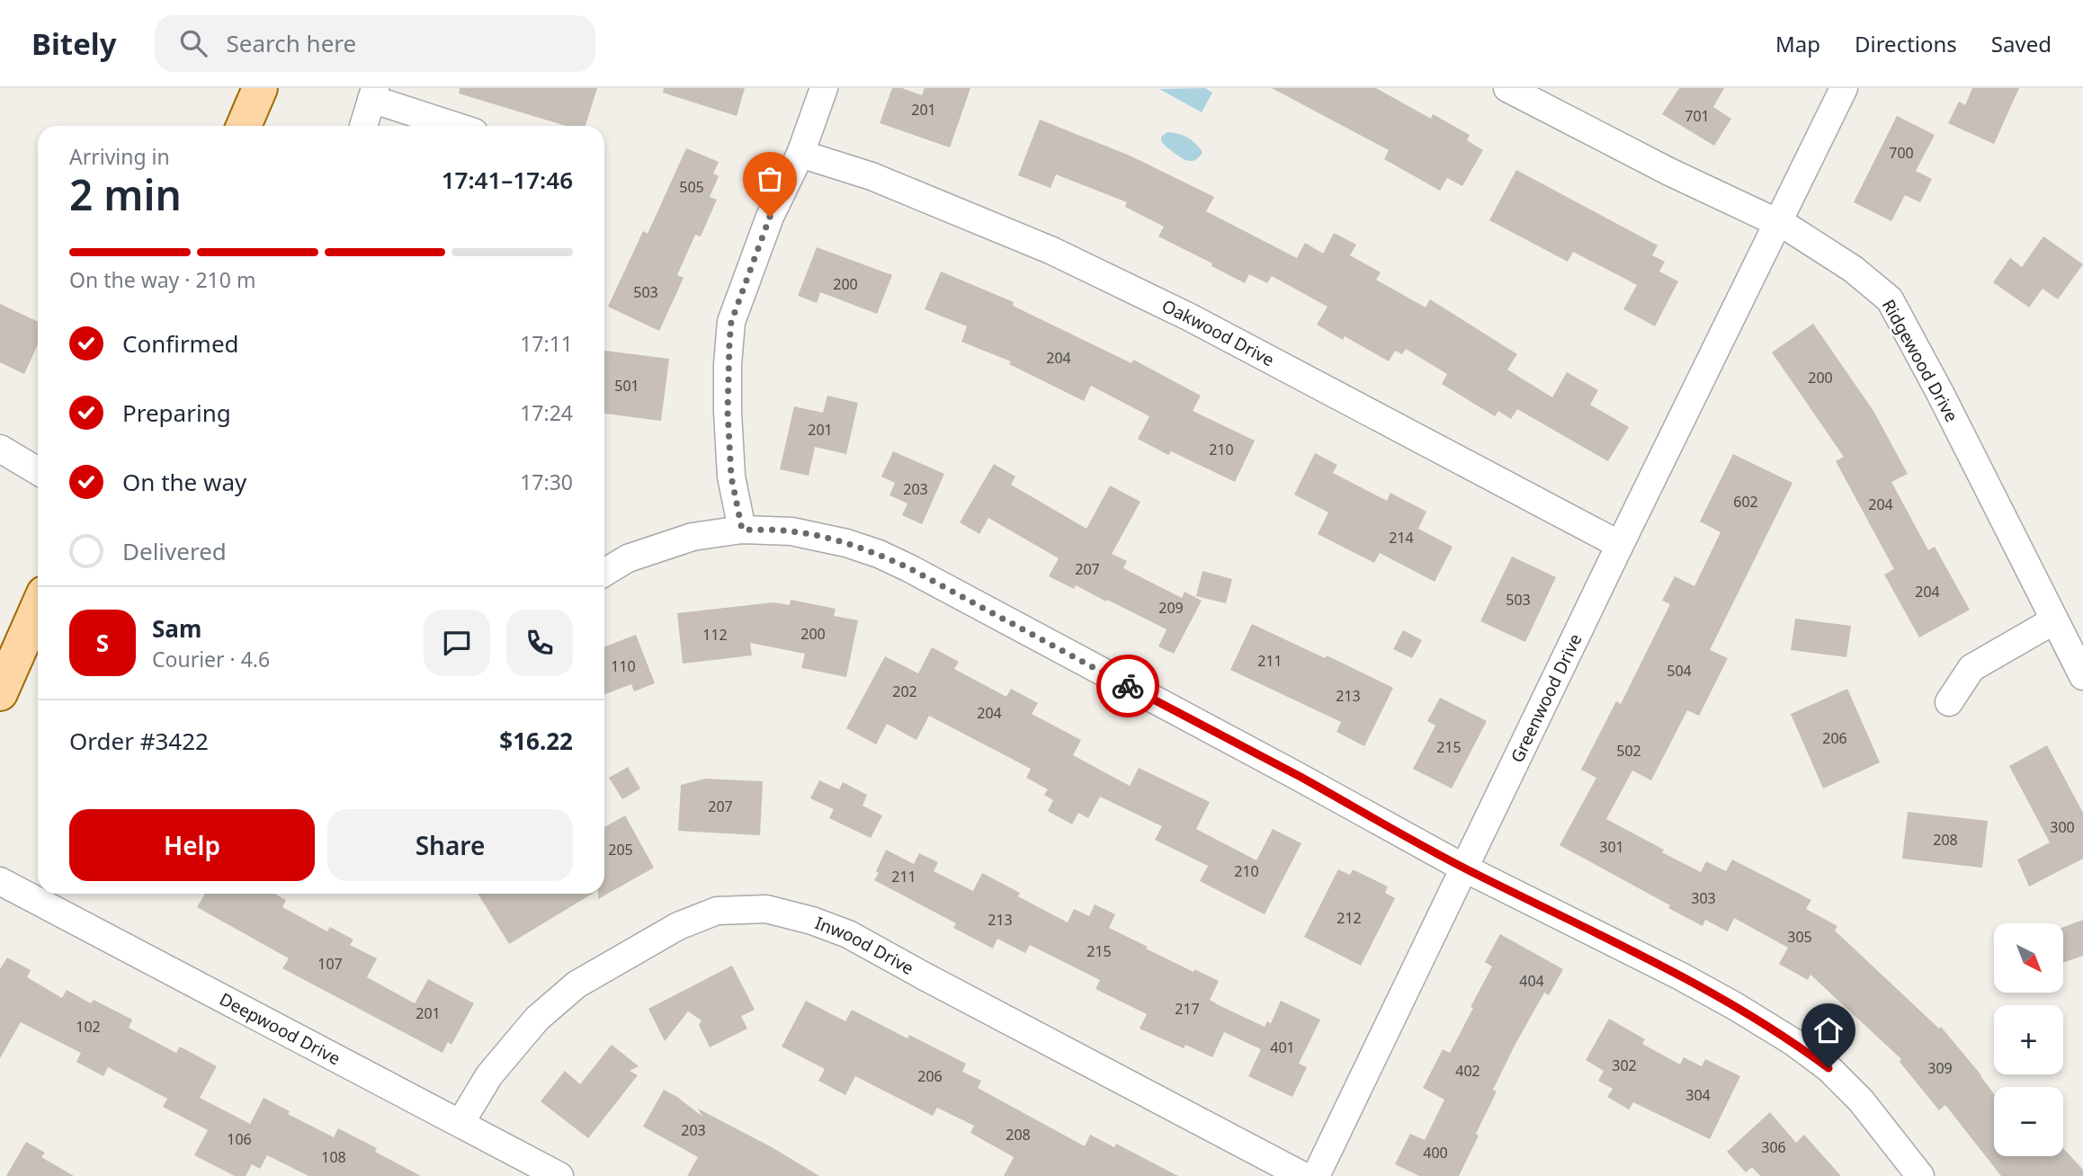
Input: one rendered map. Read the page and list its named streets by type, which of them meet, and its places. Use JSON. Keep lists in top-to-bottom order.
{
  "streets": {
    "street": [
      "Oakwood Drive",
      "Ridgewood Drive",
      "Greenwood Drive",
      "Inwood Drive",
      "Deepwood Drive"
    ]
  },
  "crossings": [
    ["Oakwood Drive", "Greenwood Drive"],
    ["Ridgewood Drive", "Greenwood Drive"],
    ["Inwood Drive", "Deepwood Drive"]
  ],
  "house_numbers": [
    "201",
    "701",
    "700",
    "505",
    "200",
    "503",
    "204",
    "200",
    "501",
    "201",
    "210",
    "203",
    "602",
    "204",
    "214",
    "207",
    "204",
    "503",
    "209",
    "200",
    "112",
    "211",
    "110",
    "504",
    "202",
    "213",
    "204",
    "206",
    "215",
    "502",
    "207",
    "300",
    "208",
    "301",
    "205",
    "210",
    "211",
    "303",
    "212",
    "213",
    "305",
    "215",
    "107",
    "404",
    "217",
    "201",
    "102",
    "401",
    "302",
    "309",
    "402",
    "206",
    "304",
    "203",
    "208",
    "106",
    "306",
    "400",
    "108"
  ],
  "north": "bottom right",
  "page": {
    "header": "Bitely",
    "search": "Search here",
    "nav": ["Map", "Directions", "Saved"],
    "heading": ["2 min", "Arriving in", "17:41–17:46"],
    "panel": [
      "Sam",
      "Courier · 4.6",
      "Order #3422",
      "$16.22"
    ],
    "bar": "On the way · 210 m",
    "list": [
      ["Confirmed", "17:11"],
      ["Preparing", "17:24"],
      ["On the way", "17:30"],
      "Delivered"
    ],
    "round": "S",
    "buttons": ["Help", "Share"],
    "map_buttons": ["+", "−"]
  }
}
